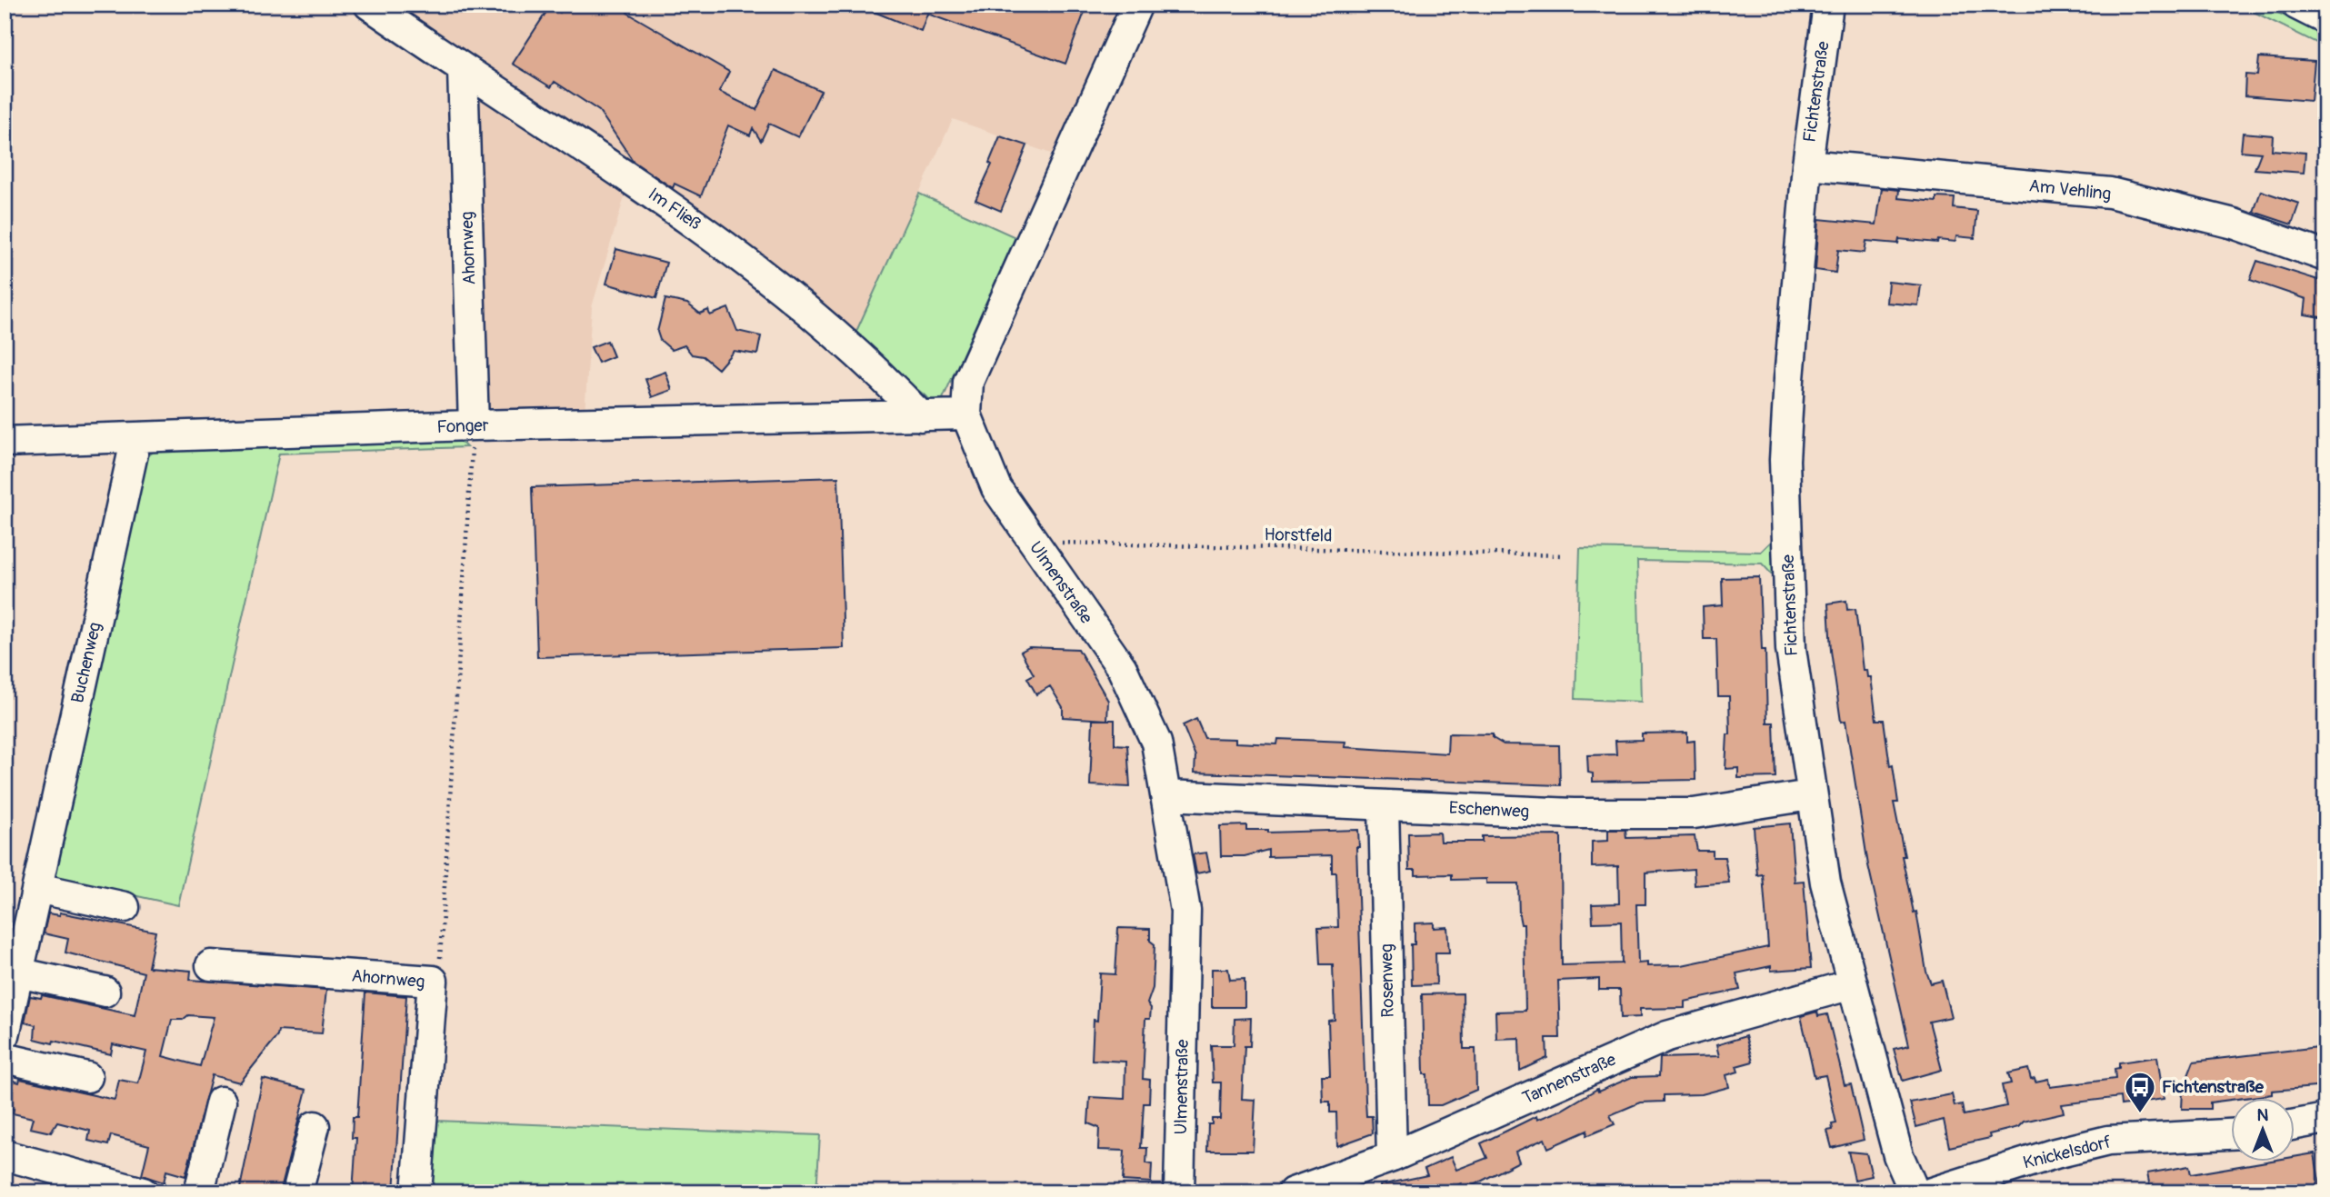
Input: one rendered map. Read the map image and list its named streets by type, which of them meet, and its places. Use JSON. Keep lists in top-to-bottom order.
{
  "streets": {
    "street": [
      "Fichtenstraße",
      "Am Vehling",
      "Im Fließ",
      "Ahornweg",
      "Fonger",
      "Ulmenstraße",
      "Buchenweg",
      "Eschenweg",
      "Rosenweg",
      "Tannenstraße",
      "Knickelsdorf"
    ],
    "path": ["Horstfeld"]
  },
  "crossings": [
    ["Fichtenstraße", "Am Vehling"],
    ["Fichtenstraße", "Eschenweg"],
    ["Fichtenstraße", "Tannenstraße"],
    ["Im Fließ", "Ahornweg"],
    ["Im Fließ", "Fonger"],
    ["Ahornweg", "Fonger"],
    ["Fonger", "Buchenweg"],
    ["Horstfeld", "Ulmenstraße"],
    ["Ulmenstraße", "Eschenweg"],
    ["Eschenweg", "Rosenweg"],
    ["Rosenweg", "Tannenstraße"]
  ],
  "places": {
    "bus stop": ["Fichtenstraße"]
  },
  "north": "top"
}
